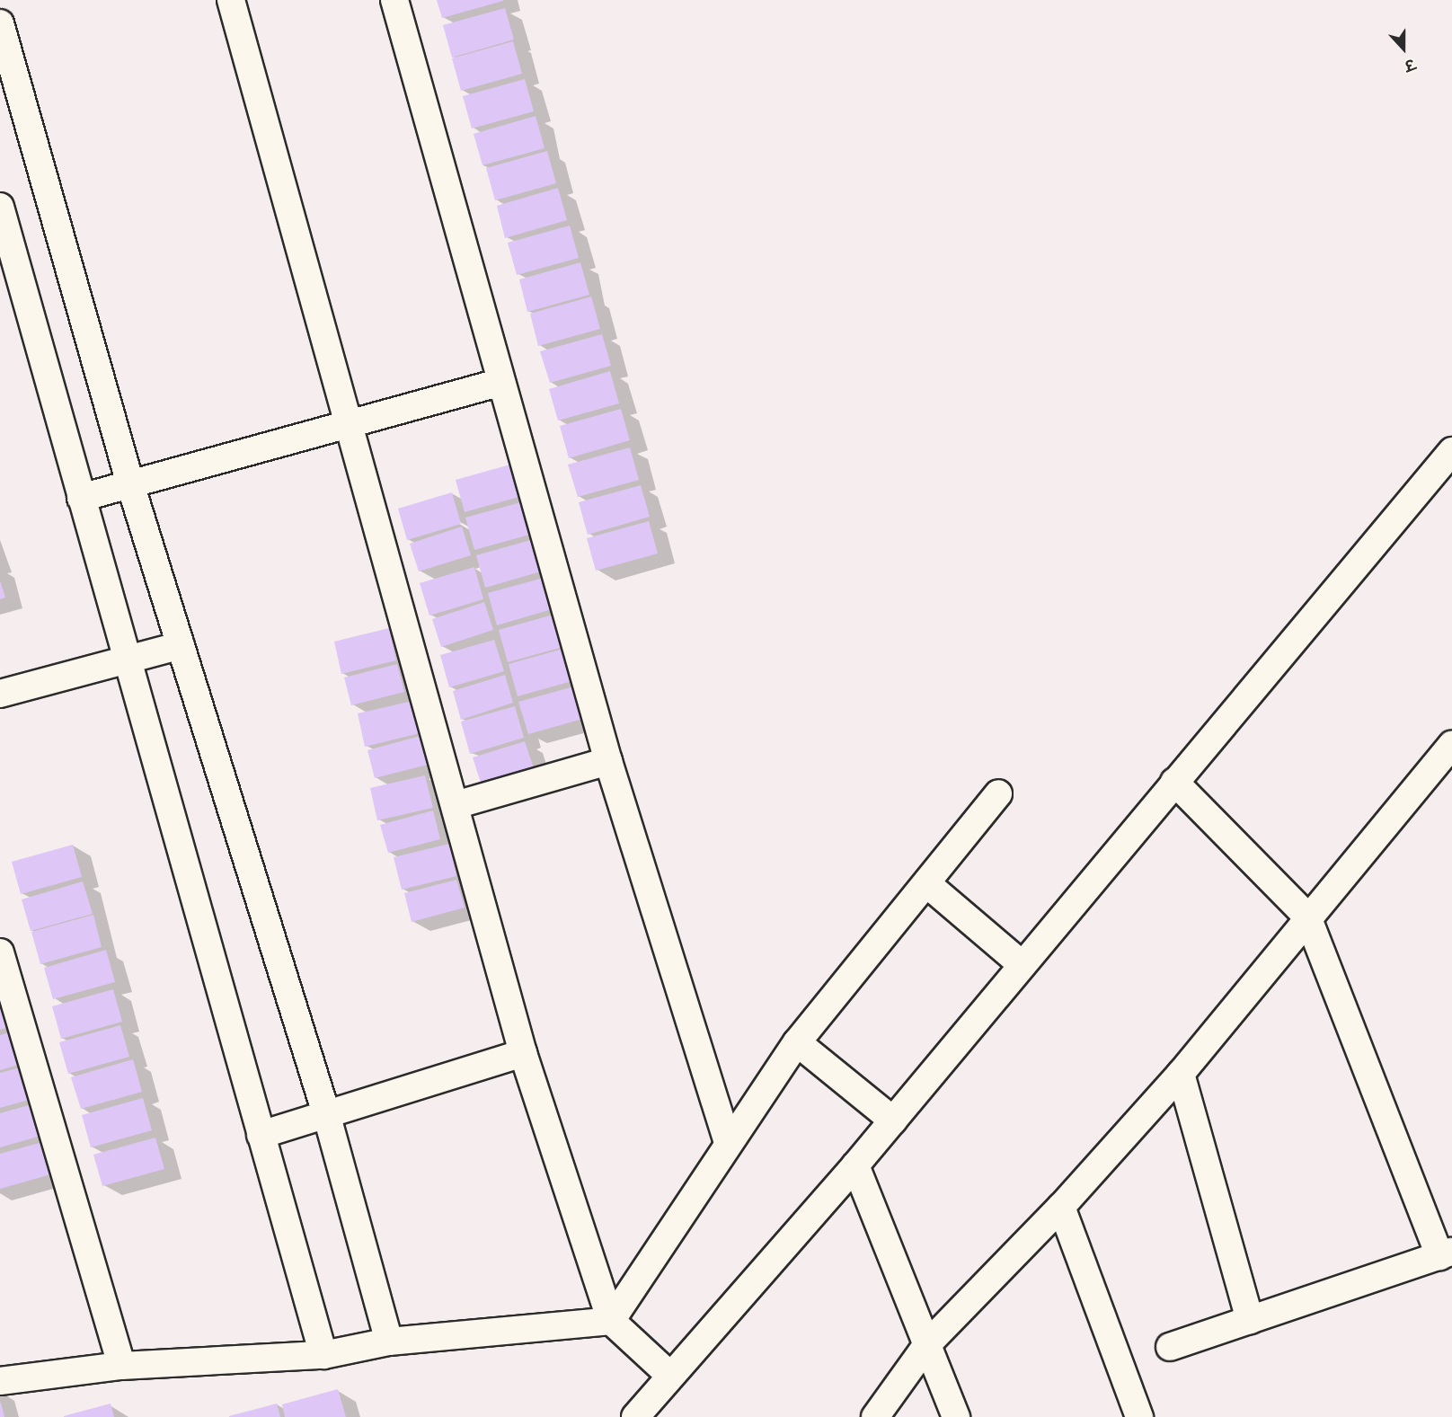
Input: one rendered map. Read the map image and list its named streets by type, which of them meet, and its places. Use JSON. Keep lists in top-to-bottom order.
{
  "north": "bottom"
}
